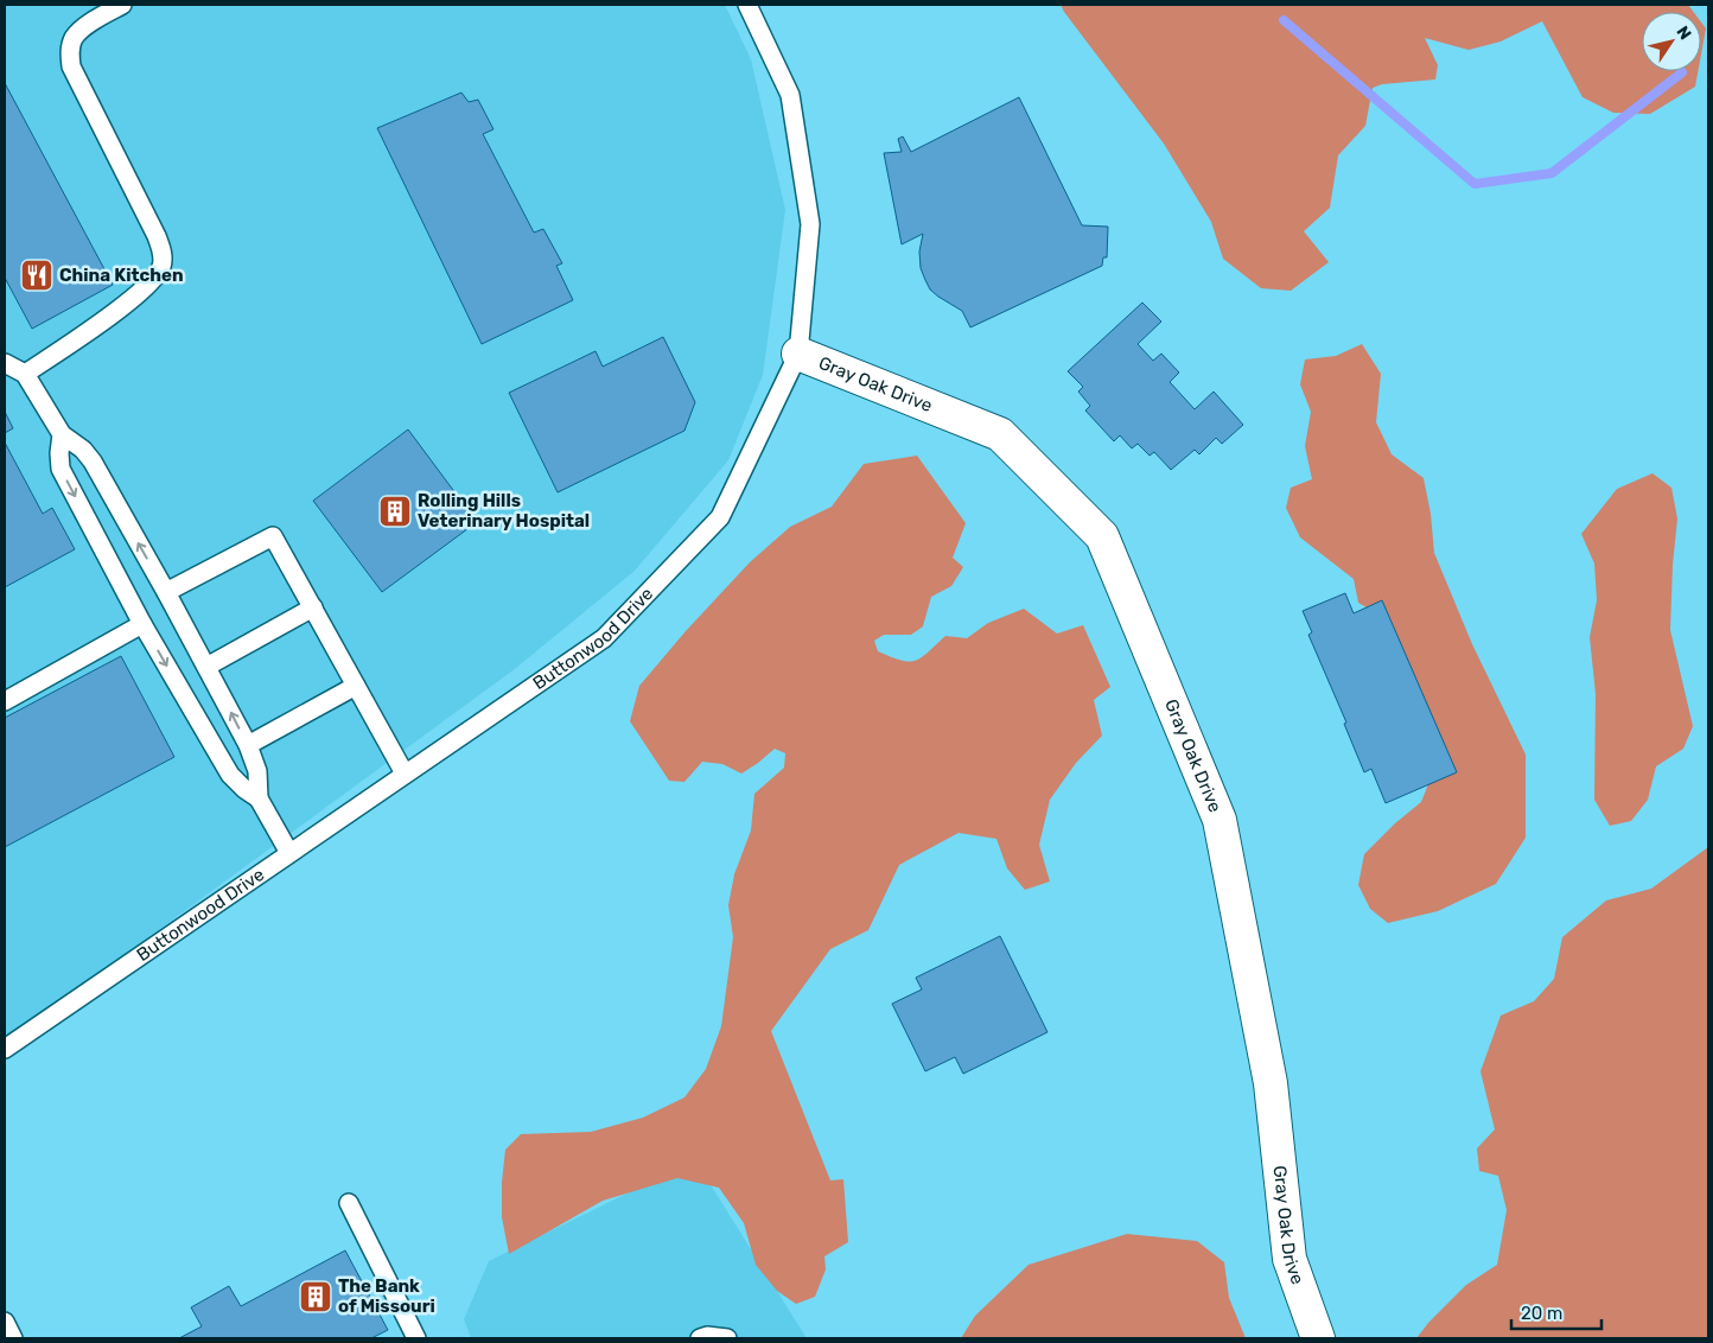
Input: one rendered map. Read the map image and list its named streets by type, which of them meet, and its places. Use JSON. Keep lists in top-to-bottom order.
{
  "streets": {
    "street": ["Gray Oak Drive"],
    "lane": ["Buttonwood Drive"]
  },
  "crossings": [
    ["Gray Oak Drive", "Buttonwood Drive"]
  ],
  "places": {
    "restaurant": ["China Kitchen"],
    "building": ["Rolling Hills Veterinary Hospital", "The Bank of Missouri"]
  },
  "scale_bar": "20 m",
  "north": "top right"
}
